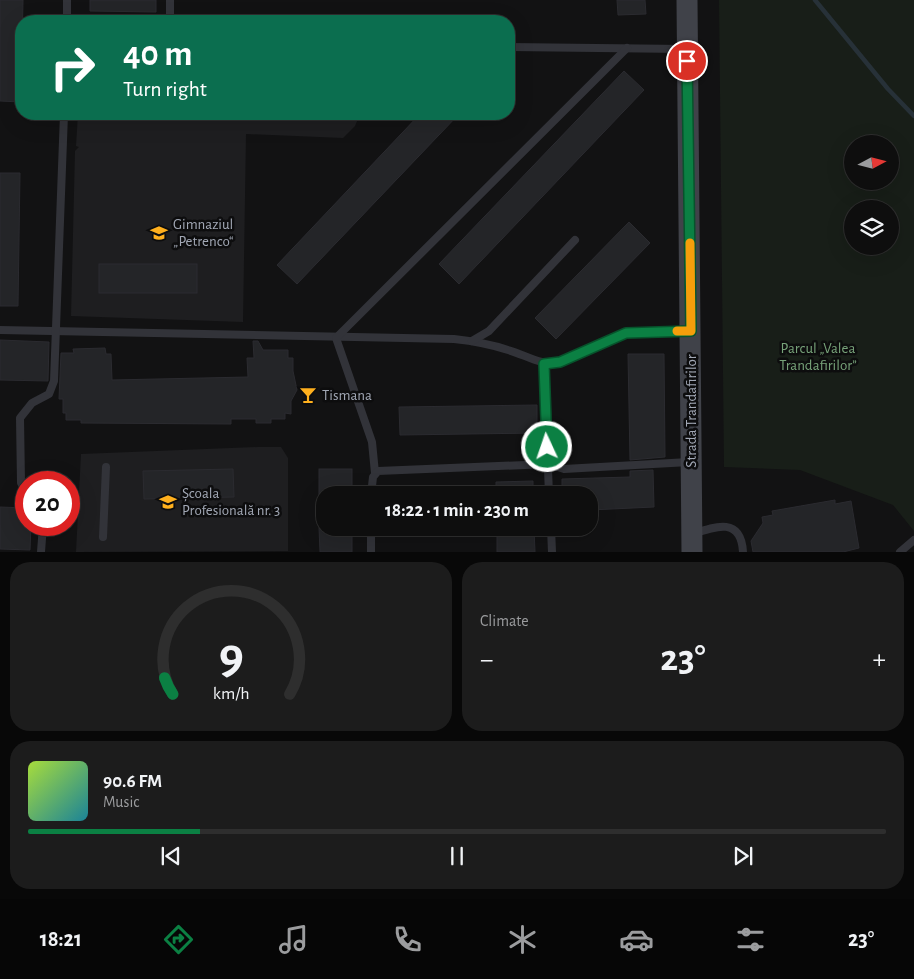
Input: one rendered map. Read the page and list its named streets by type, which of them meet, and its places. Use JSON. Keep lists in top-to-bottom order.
{
  "streets": {
    "main road": ["Strada Trandafirilor"]
  },
  "parks": ["Parcul „Valea Trandafirilor”"],
  "places": {
    "school or university": ["Gimnaziul „Petrenco“", "Școala Profesională nr. 3"],
    "bar": ["Tismana"]
  },
  "north": "right",
  "page": {
    "turn": ["40 m", "Turn right"],
    "limit": "20",
    "trip": "18:22 · 1 min · 230 m",
    "tile": "Climate",
    "heat": ["−", "23°", "+"],
    "song": ["90.6 FM", "Music"],
    "tabs": ["18:21", "23°"],
    "gauge": ["9", "km/h"]
  }
}
